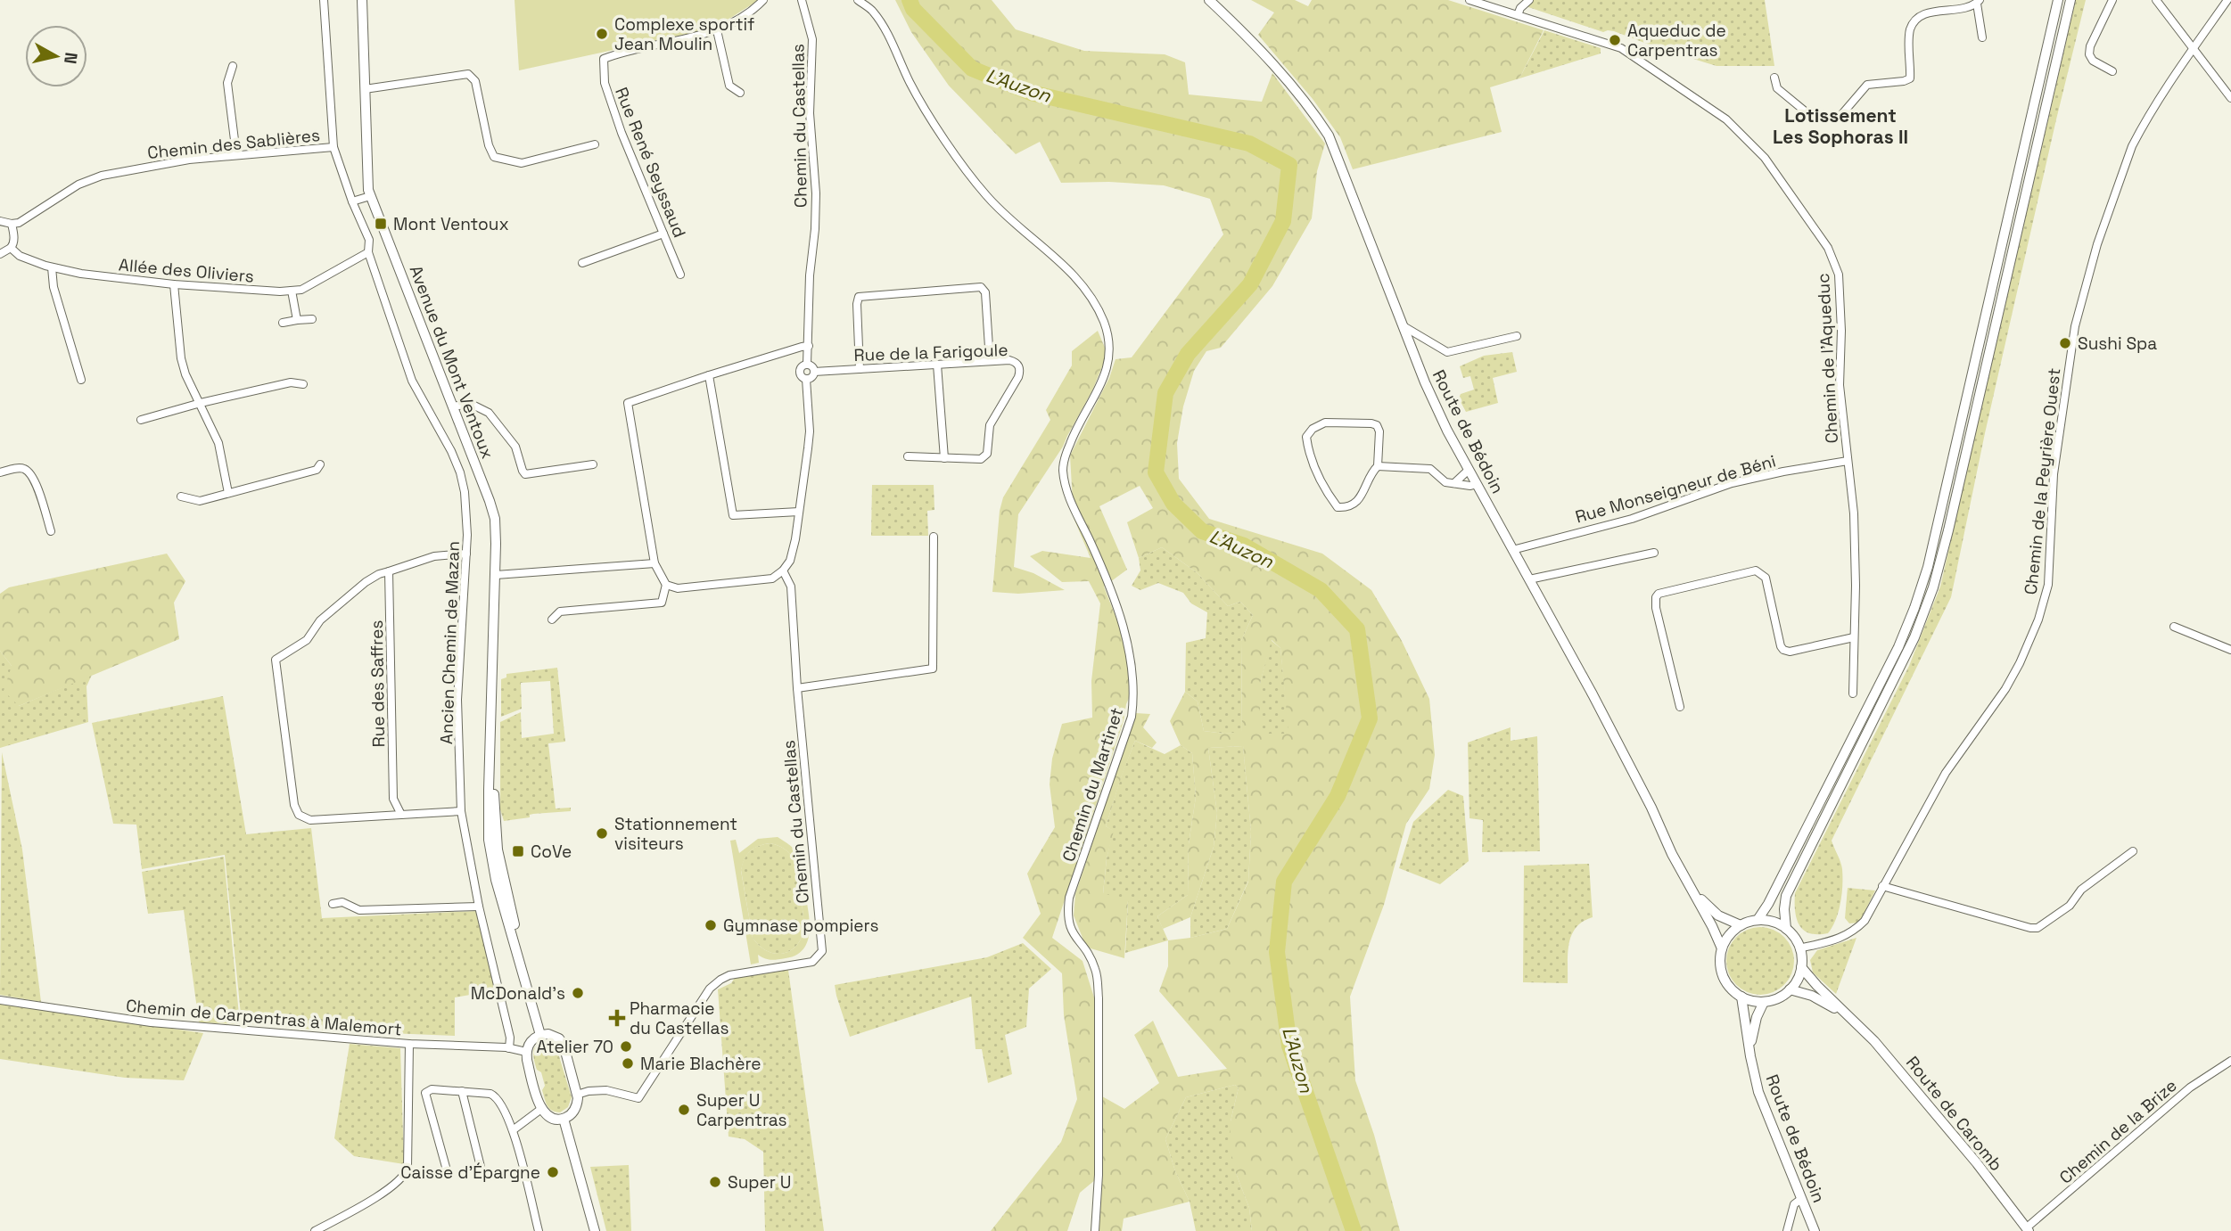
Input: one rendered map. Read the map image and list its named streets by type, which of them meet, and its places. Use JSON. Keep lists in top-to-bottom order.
{
  "streets": {
    "main road": ["Avenue du Mont Ventoux", "Route de Bédoin", "Route de Caromb"],
    "street": [
      "Chemin du Castellas",
      "Chemin des Sablières",
      "Rue René Seyssaud",
      "Allée des Oliviers",
      "Rue de la Farigoule",
      "Chemin de l'Aqueduc",
      "Chemin de la Peyrière Ouest",
      "Rue Monseigneur de Béni",
      "Ancien Chemin de Mazan",
      "Rue des Saffres",
      "Chemin du Martinet",
      "Chemin de Carpentras à Malemort",
      "Chemin de la Brize"
    ]
  },
  "crossings": [
    ["Chemin du Castellas", "Rue de la Farigoule"],
    ["Chemin des Sablières", "Ancien Chemin de Mazan"],
    ["Allée des Oliviers", "Ancien Chemin de Mazan"],
    ["Chemin de l'Aqueduc", "Rue Monseigneur de Béni"],
    ["Route de Bédoin", "Chemin de la Peyrière Ouest"],
    ["Route de Bédoin", "Rue Monseigneur de Béni"],
    ["Ancien Chemin de Mazan", "Chemin de Carpentras à Malemort"],
    ["Route de Caromb", "Chemin de la Brize"]
  ],
  "districts": ["Lotissement Les Sophoras II"],
  "water": ["L'Auzon"],
  "places": {
    "other": [
      "Complexe sportif Jean Moulin",
      "Aqueduc de Carpentras",
      "Sushi Spa",
      "Stationnement visiteurs",
      "Gymnase pompiers",
      "McDonald's",
      "Atelier 70",
      "Marie Blachère",
      "Super U Carpentras",
      "Caisse d'Épargne",
      "Super U"
    ],
    "transit": ["Mont Ventoux", "CoVe"],
    "health": ["Pharmacie du Castellas"]
  },
  "north": "right"
}
